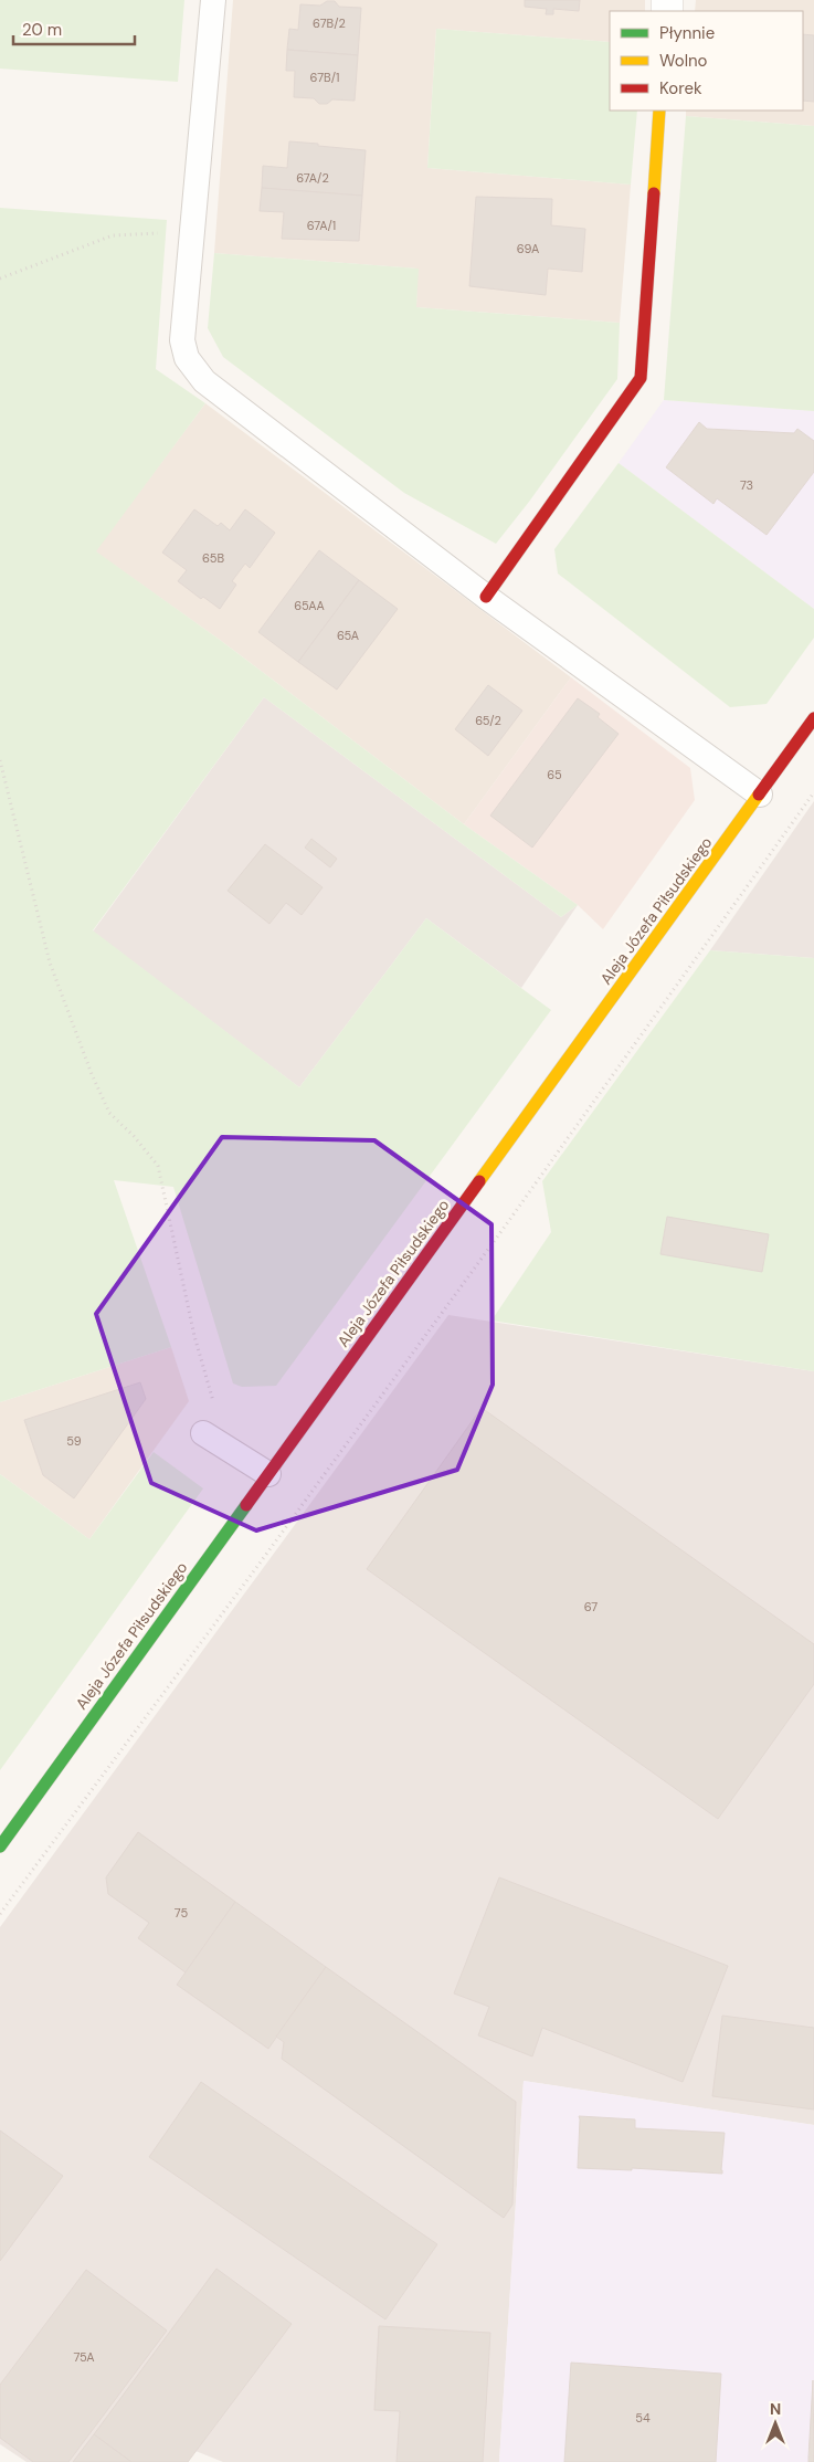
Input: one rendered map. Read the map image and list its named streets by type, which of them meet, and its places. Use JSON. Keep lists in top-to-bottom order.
{
  "streets": {
    "main road": ["Aleja Józefa Piłsudskiego"]
  },
  "house_numbers": [
    "67B/2",
    "67B/1",
    "67A/2",
    "67A/1",
    "69A",
    "73",
    "65B",
    "65AA",
    "65A",
    "65/2",
    "65",
    "59",
    "67",
    "75",
    "75A",
    "54"
  ],
  "legend": ["Płynnie", "Wolno", "Korek"],
  "scale_bar": "20 m",
  "north": "top"
}
